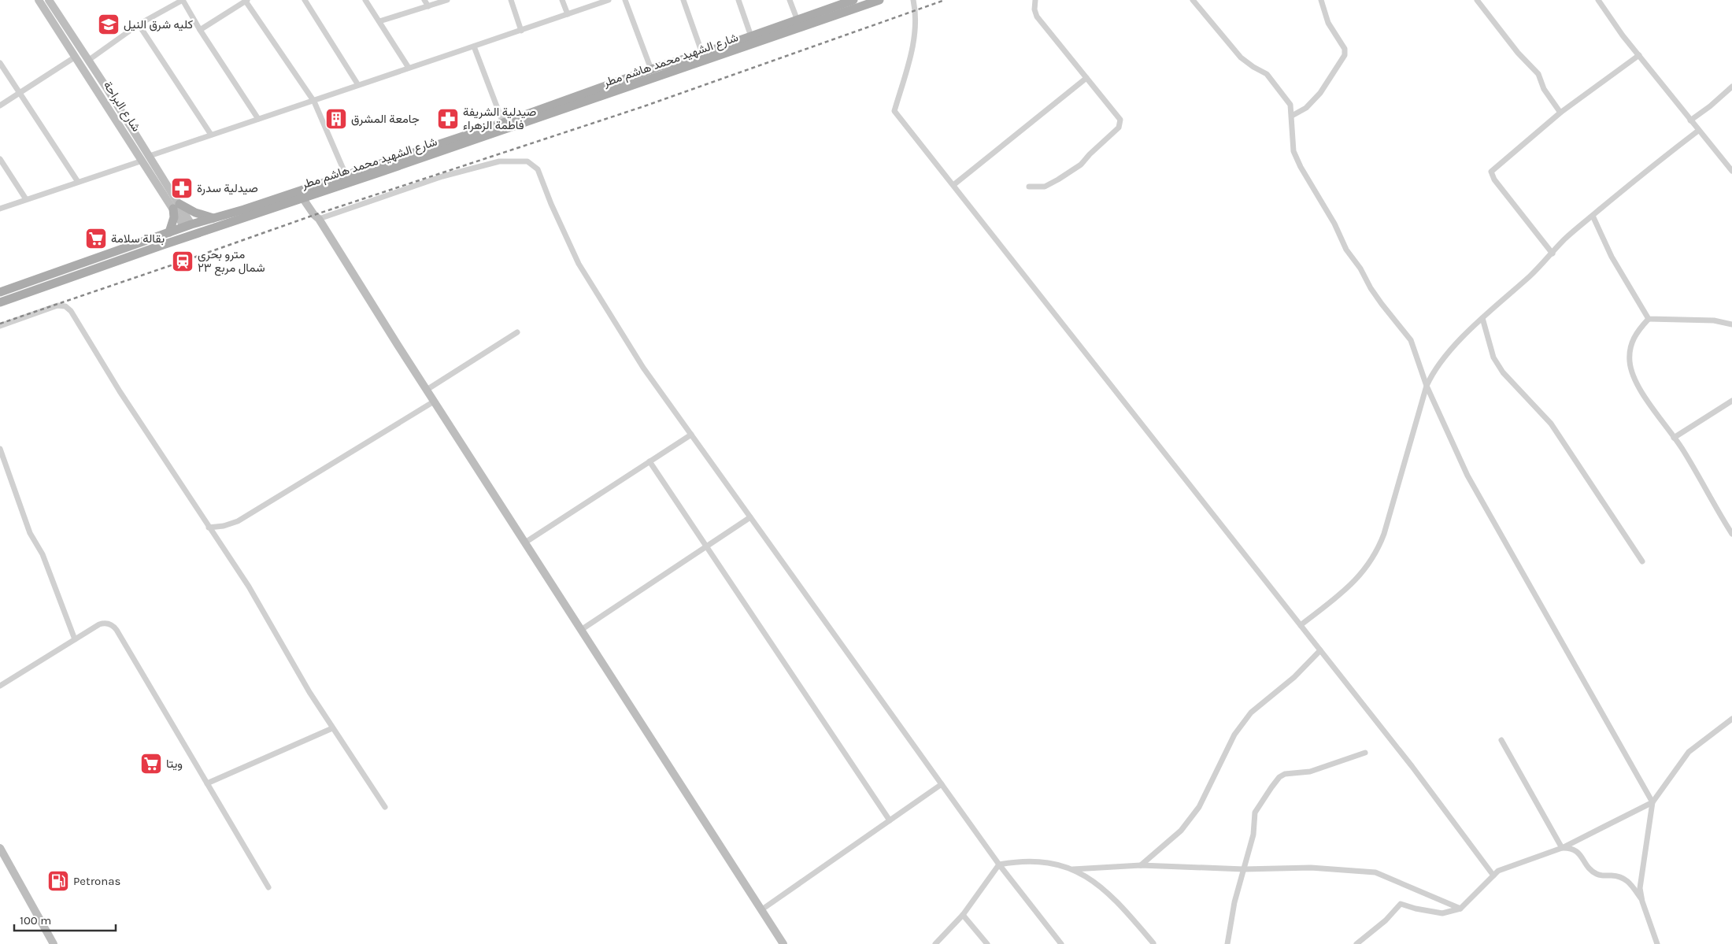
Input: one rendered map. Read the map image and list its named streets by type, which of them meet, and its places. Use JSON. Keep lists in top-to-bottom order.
{
  "streets": {
    "main road": ["شارع الشهيد محمد هاشم مطر"],
    "street": ["شارع البراحة"]
  },
  "crossings": [
    ["شارع الشهيد محمد هاشم مطر", "شارع البراحة"]
  ],
  "places": {
    "school or university": ["كليه شرق النيل"],
    "building": ["جامعة المشرق"],
    "pharmacy": ["صيدلية الشريفة فاطمة الزهراء", "صيدلية سدرة"],
    "supermarket": ["بقالة سلامة", "ويتا"],
    "station": ["مترو بحري شمال مربع ٢٣"],
    "fuel station": ["Petronas"]
  },
  "scale_bar": "100 m"
}
